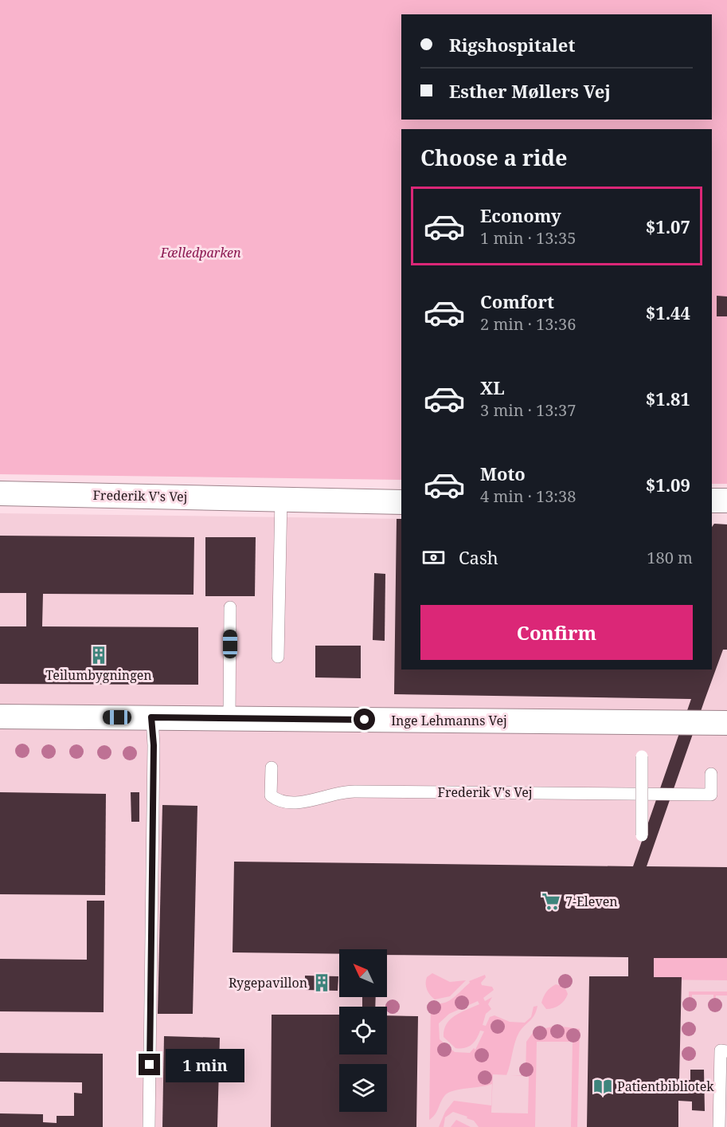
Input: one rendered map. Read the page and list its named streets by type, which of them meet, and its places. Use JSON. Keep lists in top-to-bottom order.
{
  "streets": {
    "street": ["Frederik V's Vej", "Inge Lehmanns Vej"]
  },
  "parks": ["Fælledparken"],
  "places": {
    "building": ["Teilumbygningen", "Rygepavillon"],
    "supermarket": ["7-Eleven"],
    "library": ["Patientbibliotek"]
  },
  "north": "top left",
  "page": {
    "banner": ["Rigshospitalet", "Esther Møllers Vej"],
    "heading": "Choose a ride",
    "list": [
      {
        "name": "Economy",
        "note": "1 min · 13:35",
        "value": "$1.07"
      },
      {
        "name": "Comfort",
        "note": "2 min · 13:36",
        "value": "$1.44"
      },
      {
        "name": "XL",
        "note": "3 min · 13:37",
        "value": "$1.81"
      },
      {
        "name": "Moto",
        "note": "4 min · 13:38",
        "value": "$1.09"
      }
    ],
    "pay": ["Cash", "180 m"],
    "buttons": "Confirm",
    "bubble": "1 min"
  }
}
